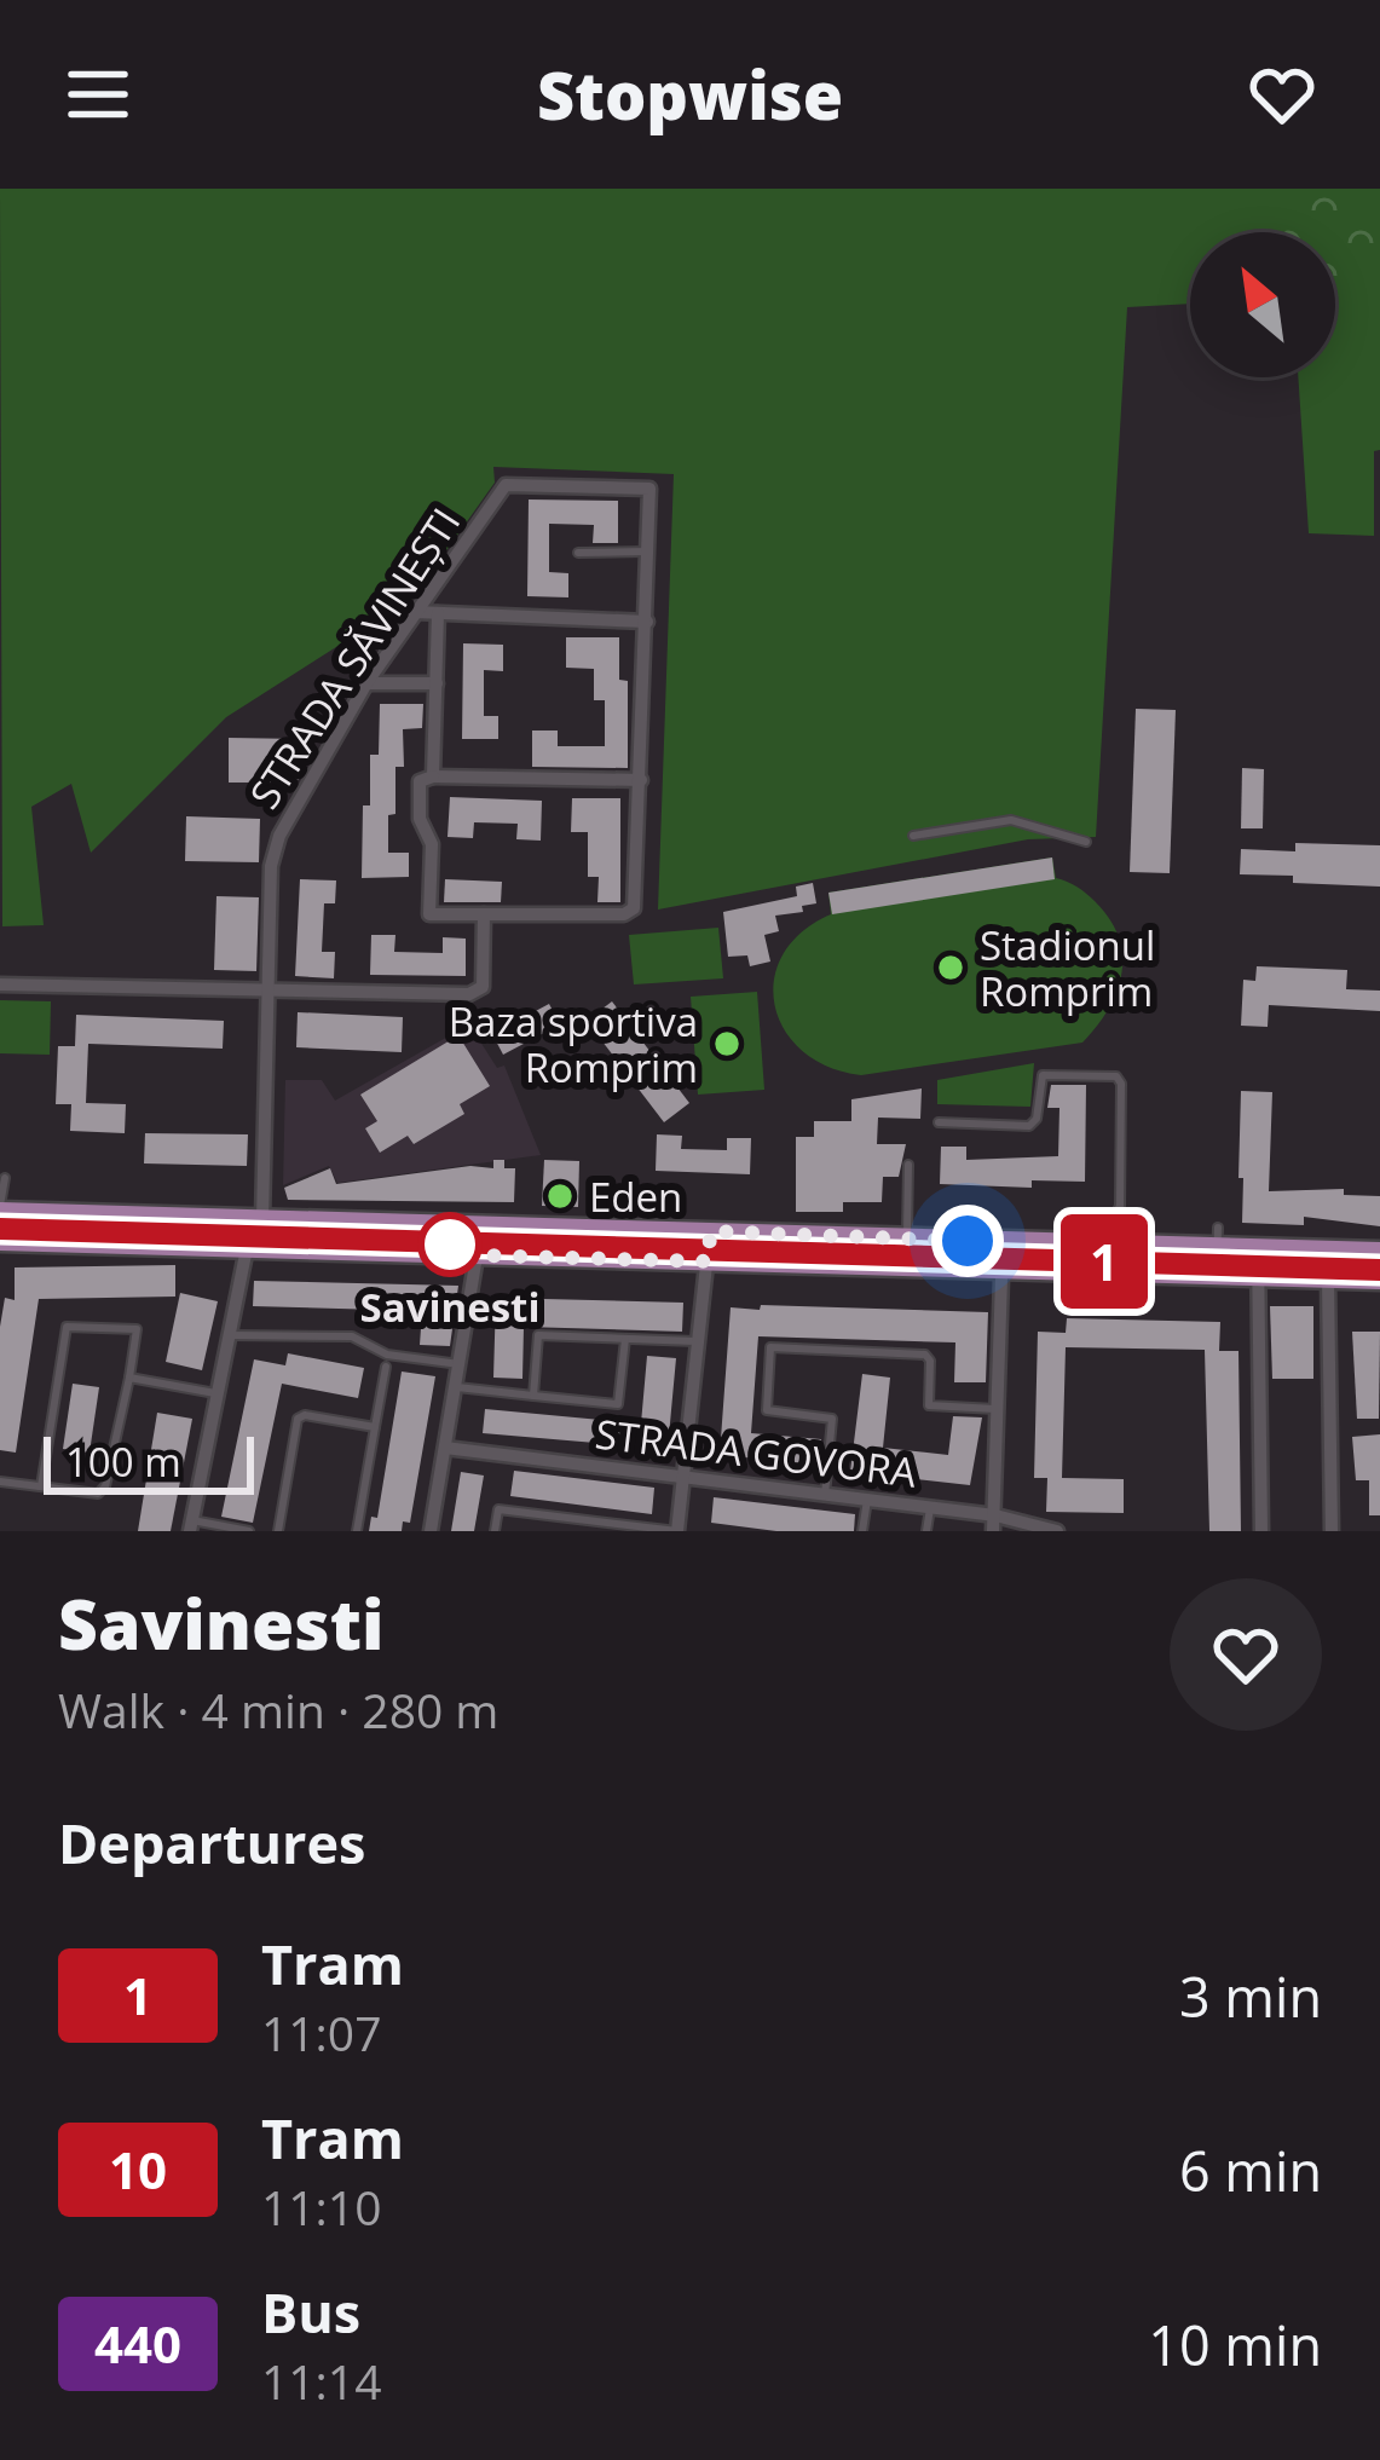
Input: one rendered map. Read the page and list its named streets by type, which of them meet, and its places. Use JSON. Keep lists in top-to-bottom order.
{
  "streets": {
    "street": ["STRADA SĂVINEȘTI", "STRADA GOVORA"]
  },
  "places": [
    "Stadionul Romprim",
    "Baza sportiva Romprim",
    "Eden",
    "Savinesti"
  ],
  "lines": ["tram line 1"],
  "scale_bar": "100 m",
  "north": "top left",
  "page": {
    "header": "Stopwise",
    "on_map": "1",
    "scale": "100 m",
    "heading": [
      ["Savinesti", "Walk · 4 min · 280 m"],
      "Departures"
    ],
    "list": [
      {
        "mark": "1",
        "name": "Tram",
        "note": "11:07",
        "value": "3 min"
      },
      {
        "mark": "10",
        "name": "Tram",
        "note": "11:10",
        "value": "6 min"
      },
      {
        "mark": "440",
        "name": "Bus",
        "note": "11:14",
        "value": "10 min"
      }
    ]
  }
}
